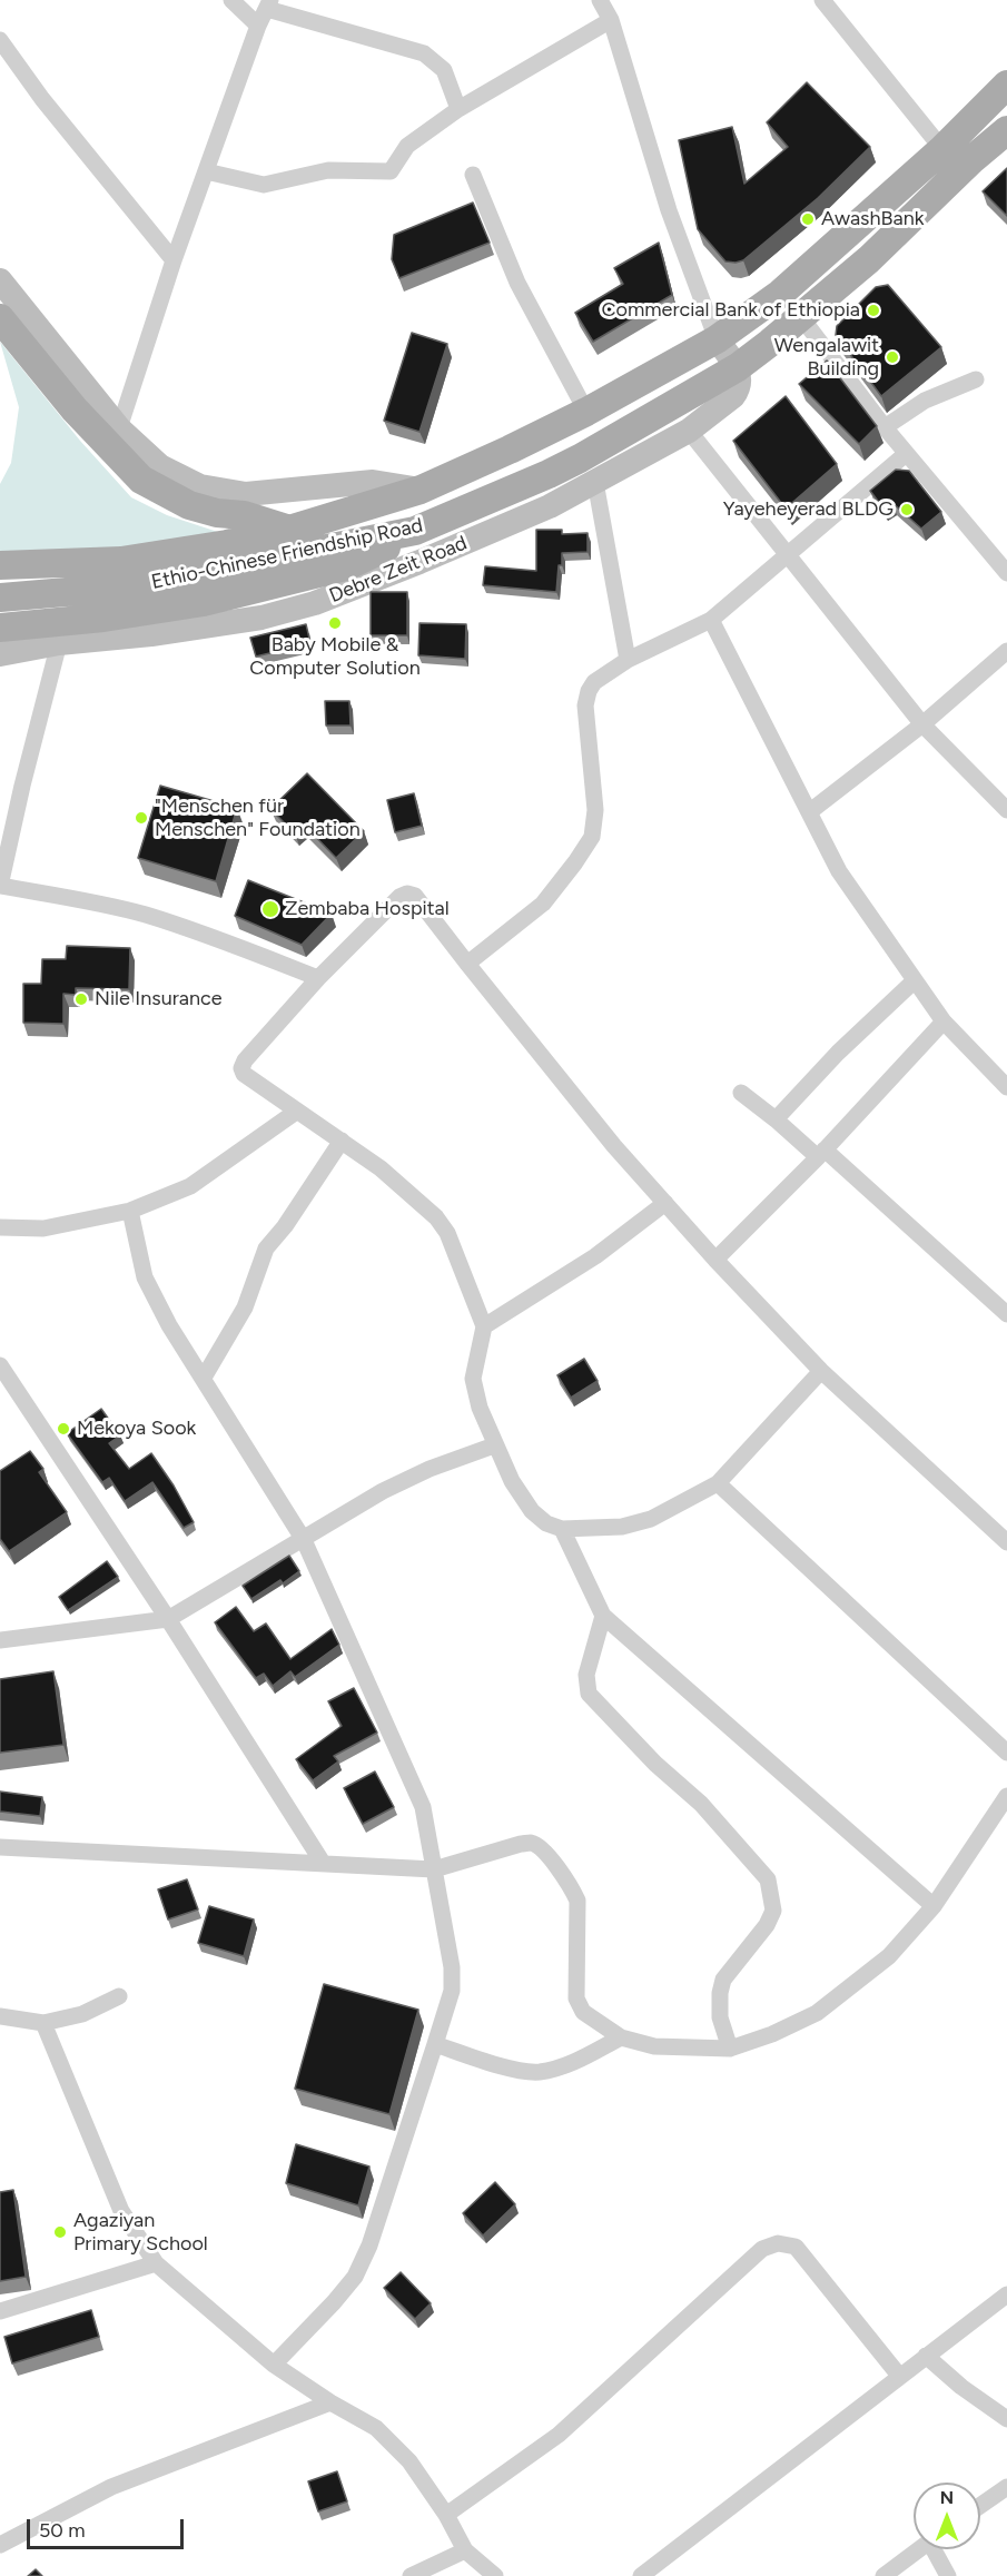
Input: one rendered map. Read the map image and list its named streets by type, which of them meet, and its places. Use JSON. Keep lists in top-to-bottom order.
{
  "streets": {
    "main road": ["Ethio-Chinese Friendship Road", "Debre Zeit Road"]
  },
  "crossings": [
    ["Ethio-Chinese Friendship Road", "Debre Zeit Road"]
  ],
  "places": [
    "AwashBank",
    "Commercial Bank of Ethiopia",
    "Wengalawit Building",
    "Yayeheyerad BLDG",
    "Baby Mobile & Computer Solution",
    "\"Menschen für Menschen\" Foundation",
    "Zembaba Hospital",
    "Nile Insurance",
    "Mekoya Sook",
    "Agaziyan Primary School"
  ],
  "scale_bar": "50 m",
  "north": "top"
}
